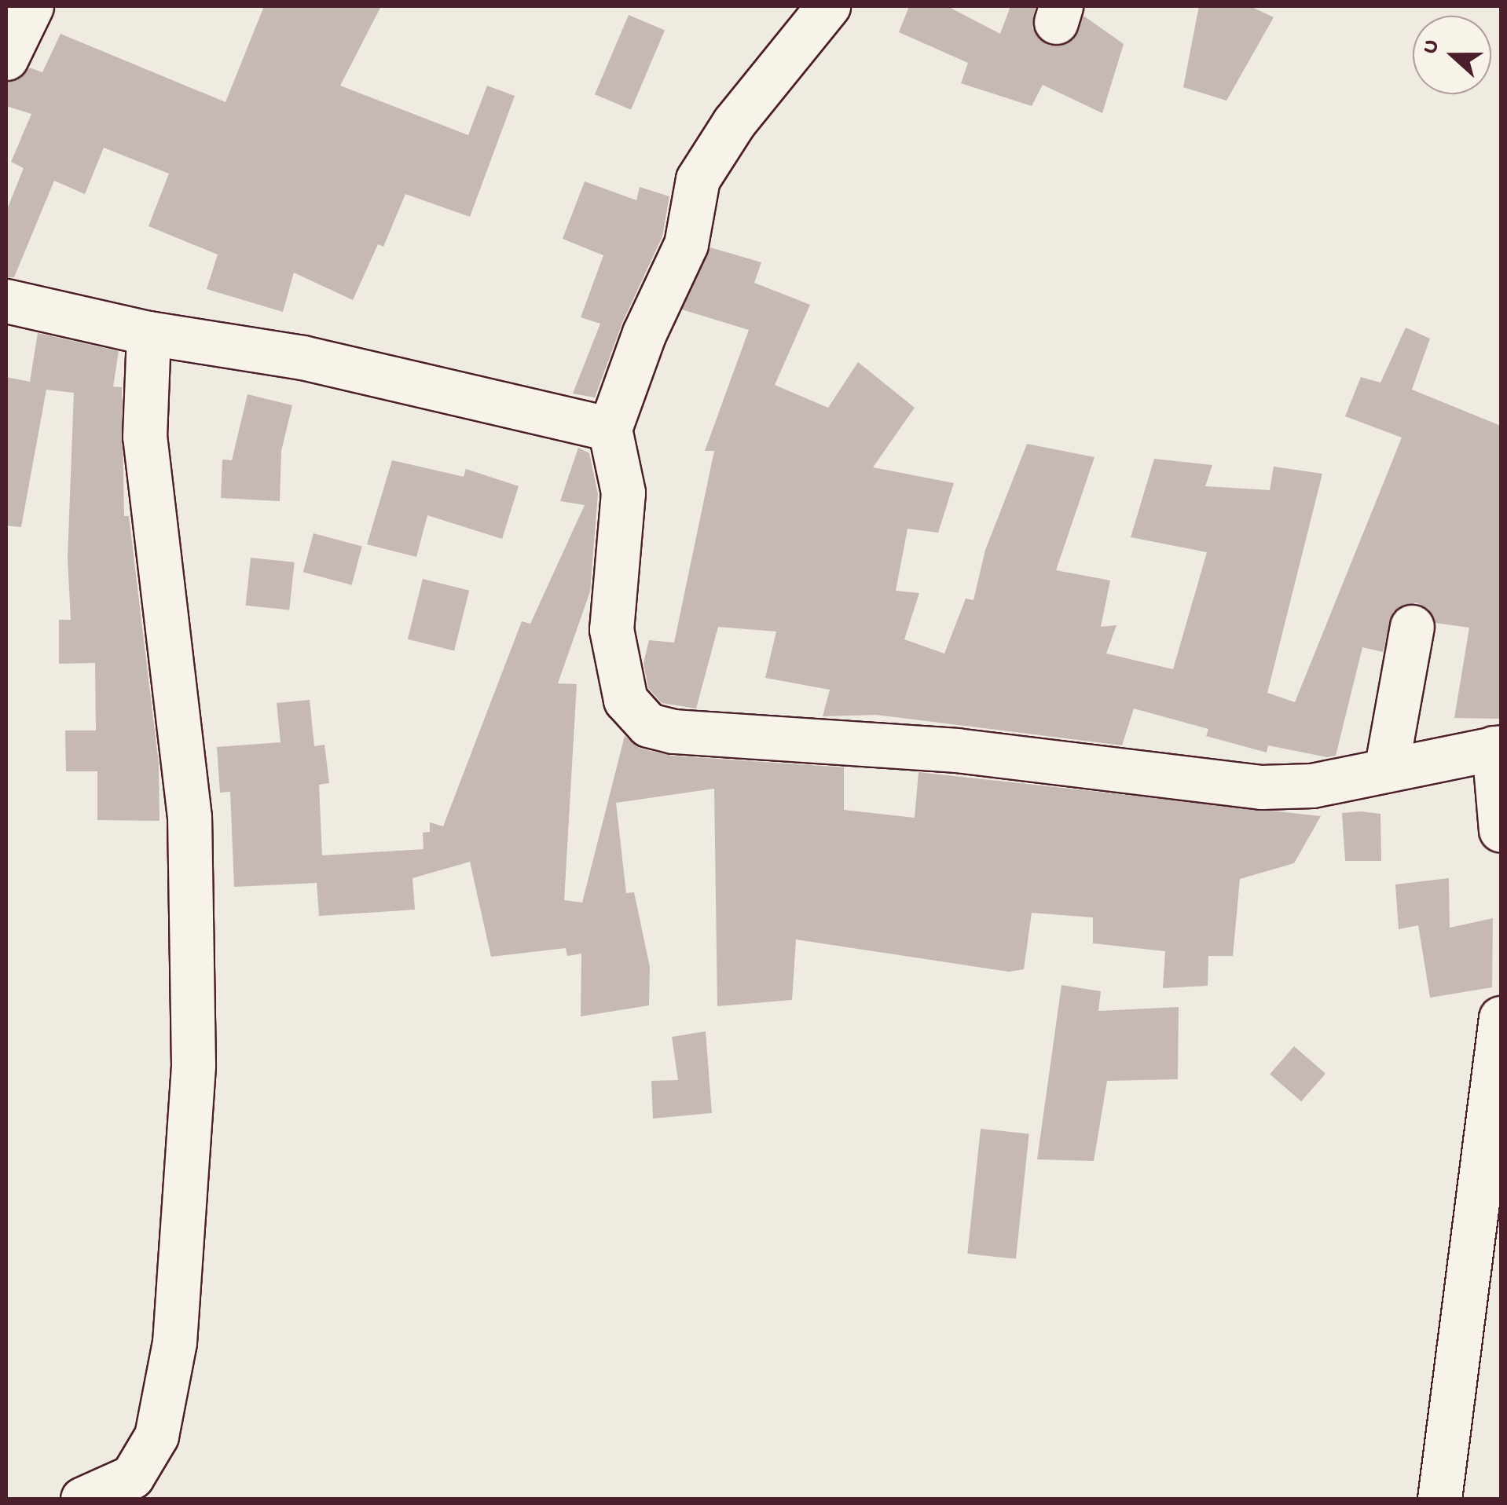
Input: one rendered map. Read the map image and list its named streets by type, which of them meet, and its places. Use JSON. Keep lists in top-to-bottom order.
{
  "north": "left"
}
